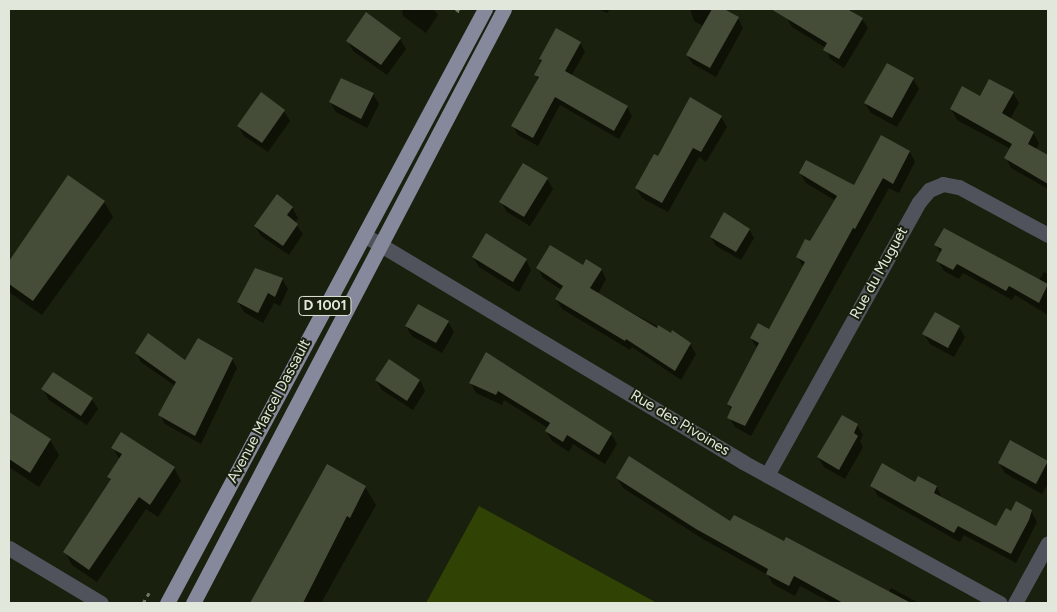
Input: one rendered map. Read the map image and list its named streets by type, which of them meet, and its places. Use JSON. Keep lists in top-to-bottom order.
{
  "streets": {
    "main road": ["D 1001", "Avenue Marcel Dassault"],
    "street": ["Rue du Muguet", "Rue des Pivoines"]
  },
  "crossings": [
    ["Rue du Muguet", "Rue des Pivoines"],
    ["Avenue Marcel Dassault", "Rue des Pivoines"]
  ]
}
